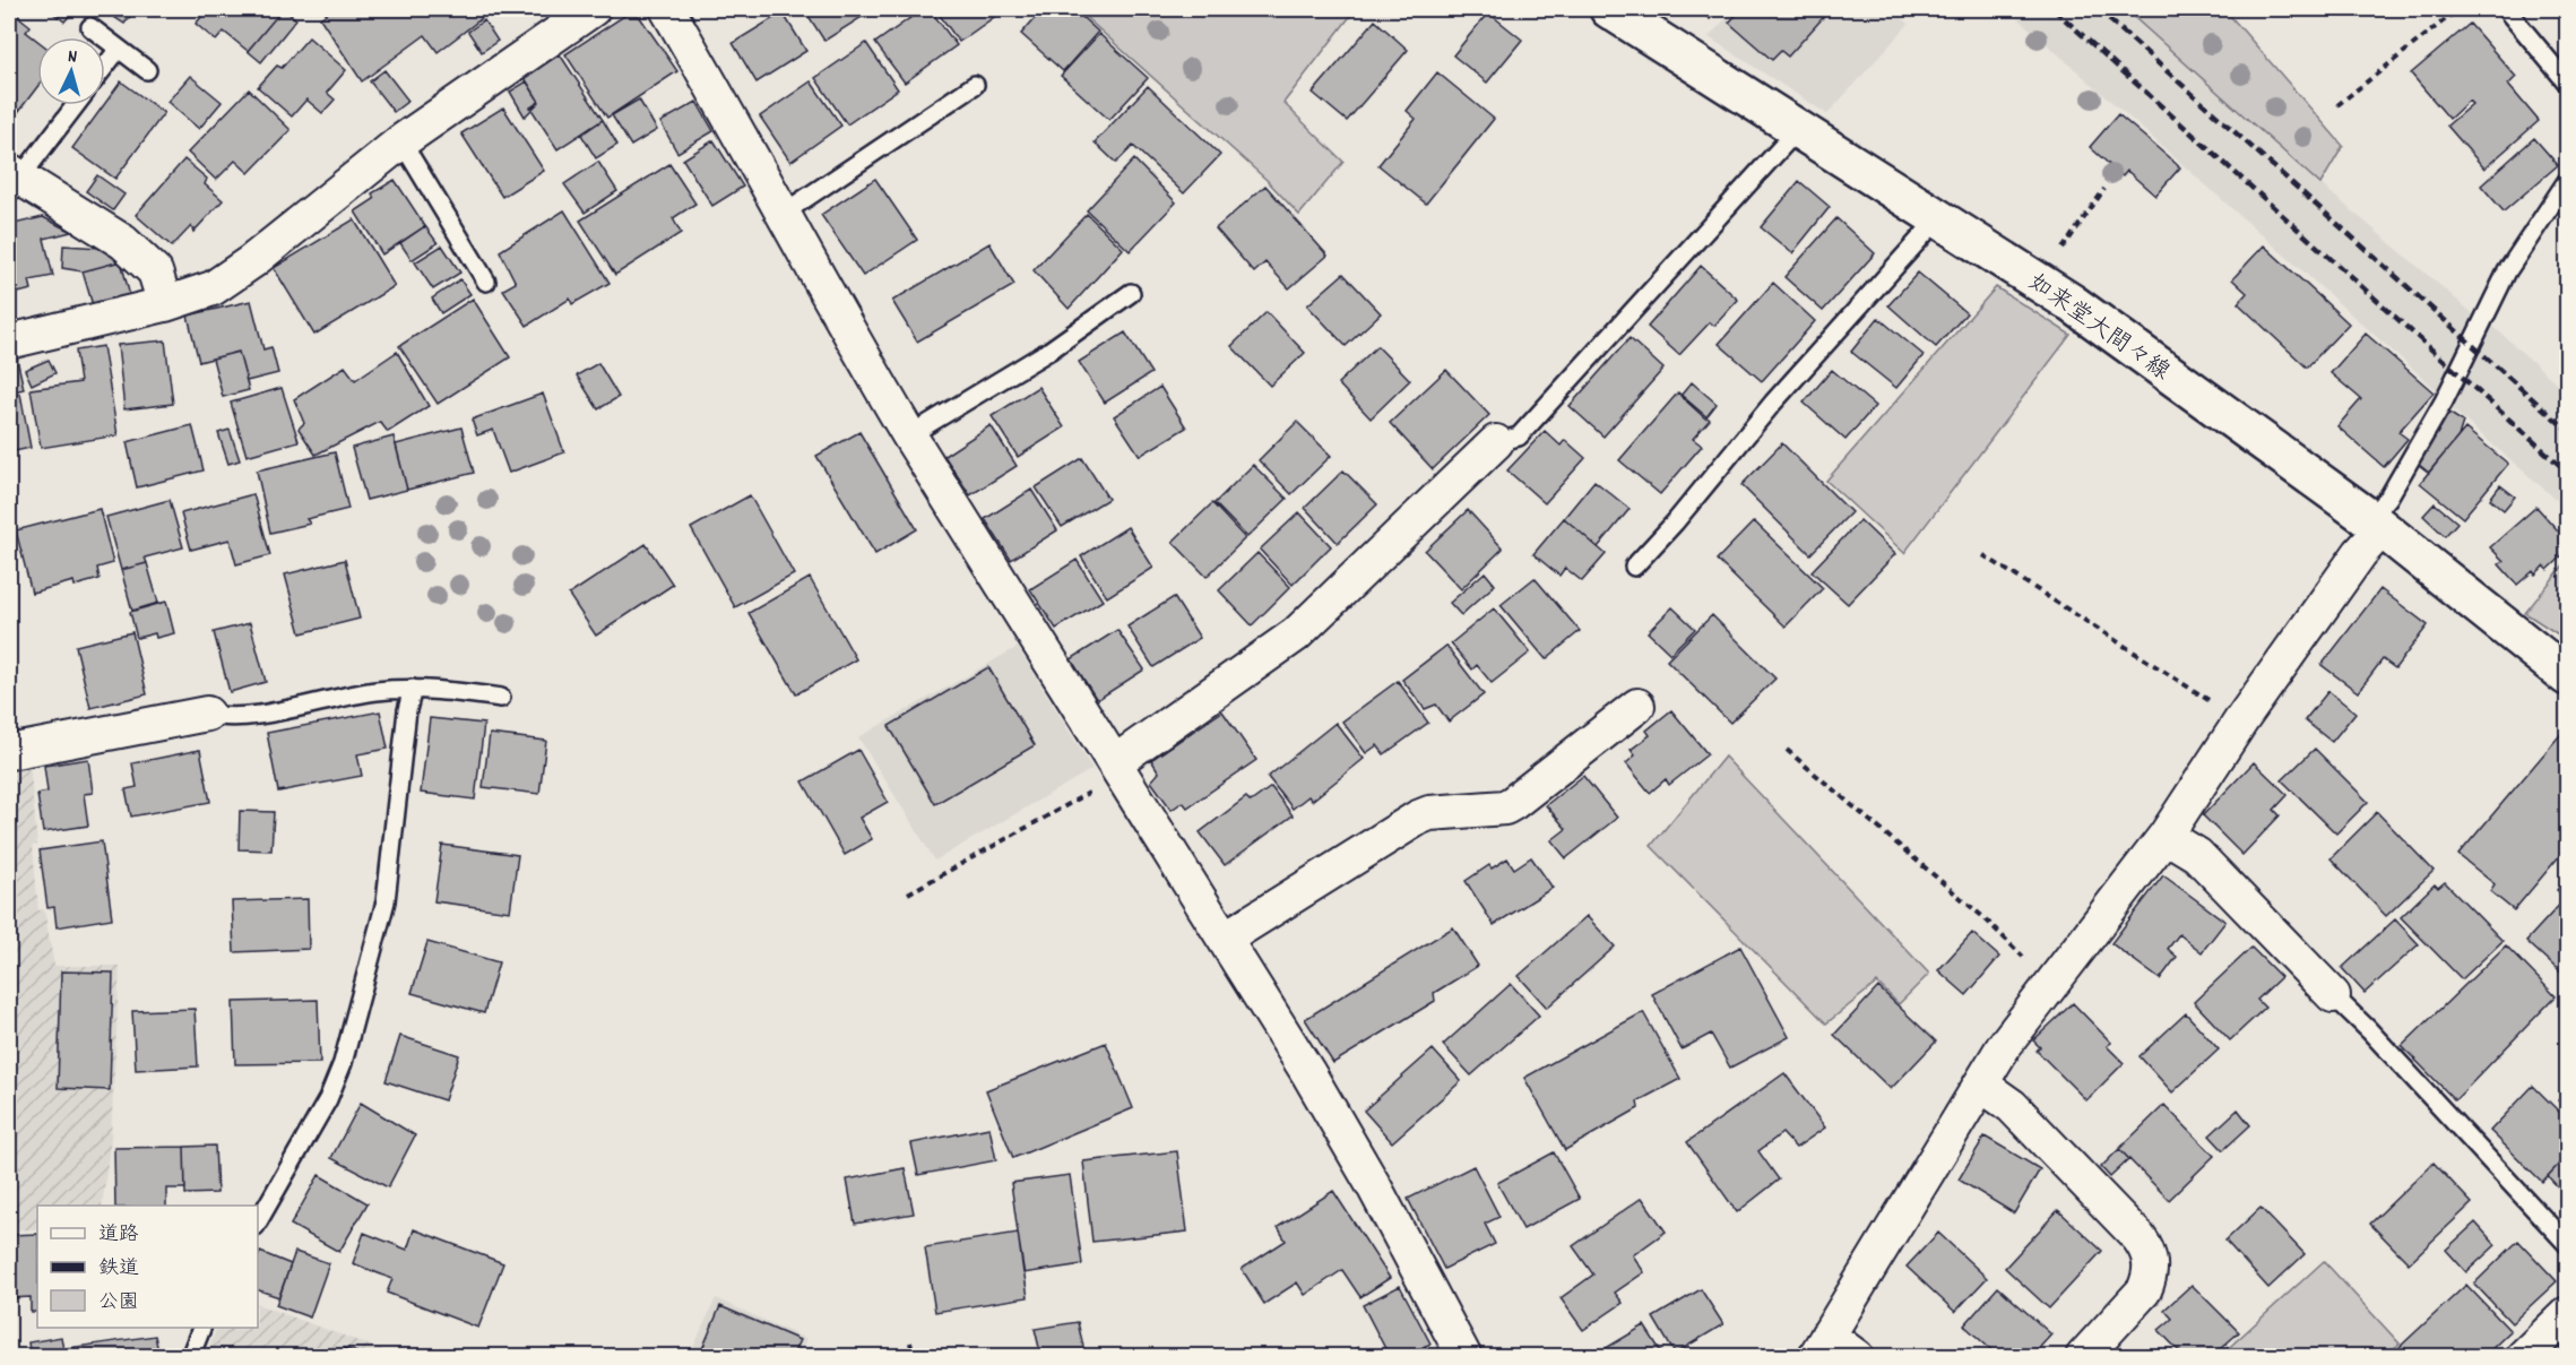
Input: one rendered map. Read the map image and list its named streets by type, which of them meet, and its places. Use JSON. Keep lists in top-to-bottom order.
{
  "streets": {
    "main road": ["如来堂大間々線"]
  },
  "legend": ["道路", "鉄道", "公園"],
  "north": "top"
}
